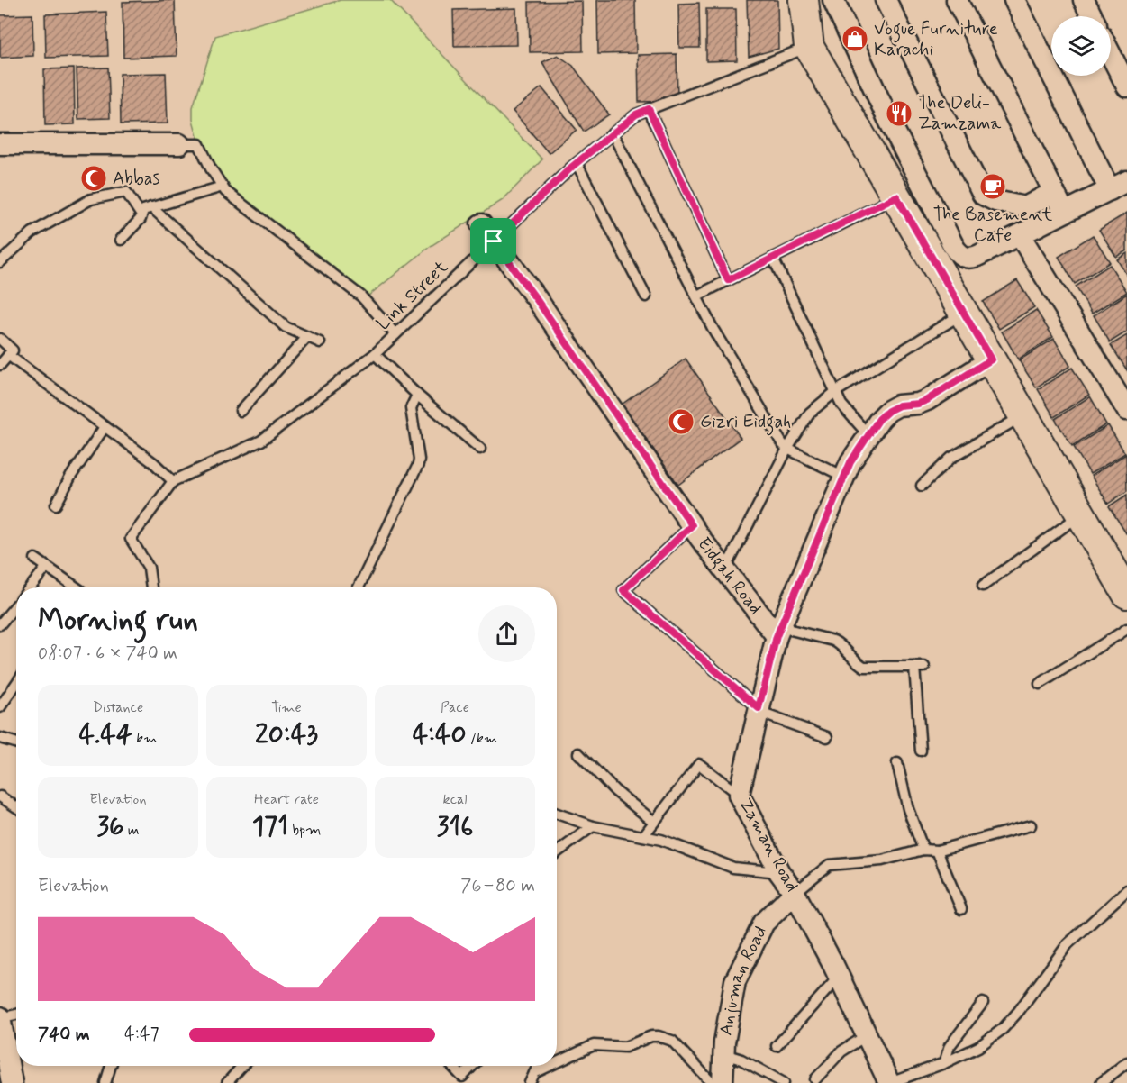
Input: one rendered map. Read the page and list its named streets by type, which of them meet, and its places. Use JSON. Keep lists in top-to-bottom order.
{
  "streets": {
    "street": ["Eidgah Road", "Zaman Road", "Anjuman Road"],
    "lane": ["Link Street"]
  },
  "crossings": [
    ["Link Street", "Eidgah Road"],
    ["Eidgah Road", "Zaman Road"],
    ["Zaman Road", "Anjuman Road"]
  ],
  "places": {
    "shop": ["Vogue Furniture Karachi"],
    "restaurant": ["The Deli- Zamzama"],
    "mosque": ["Abbas", "Gizri Eidgah"],
    "cafe": ["The Basement Cafe"]
  },
  "page": {
    "heading": ["Morning run", "08:07 · 6 × 740 m"],
    "stats": [
      ["Distance", "4.44 km"],
      ["Time", "20:43"],
      ["Pace", "4:40 /km"],
      ["Elevation", "36 m"],
      ["Heart rate", "171 bpm"],
      ["kcal", "316"]
    ],
    "chart": ["Elevation", "76–80 m"],
    "list": [
      {
        "name": "740 m",
        "note": "4:47"
      }
    ]
  }
}
